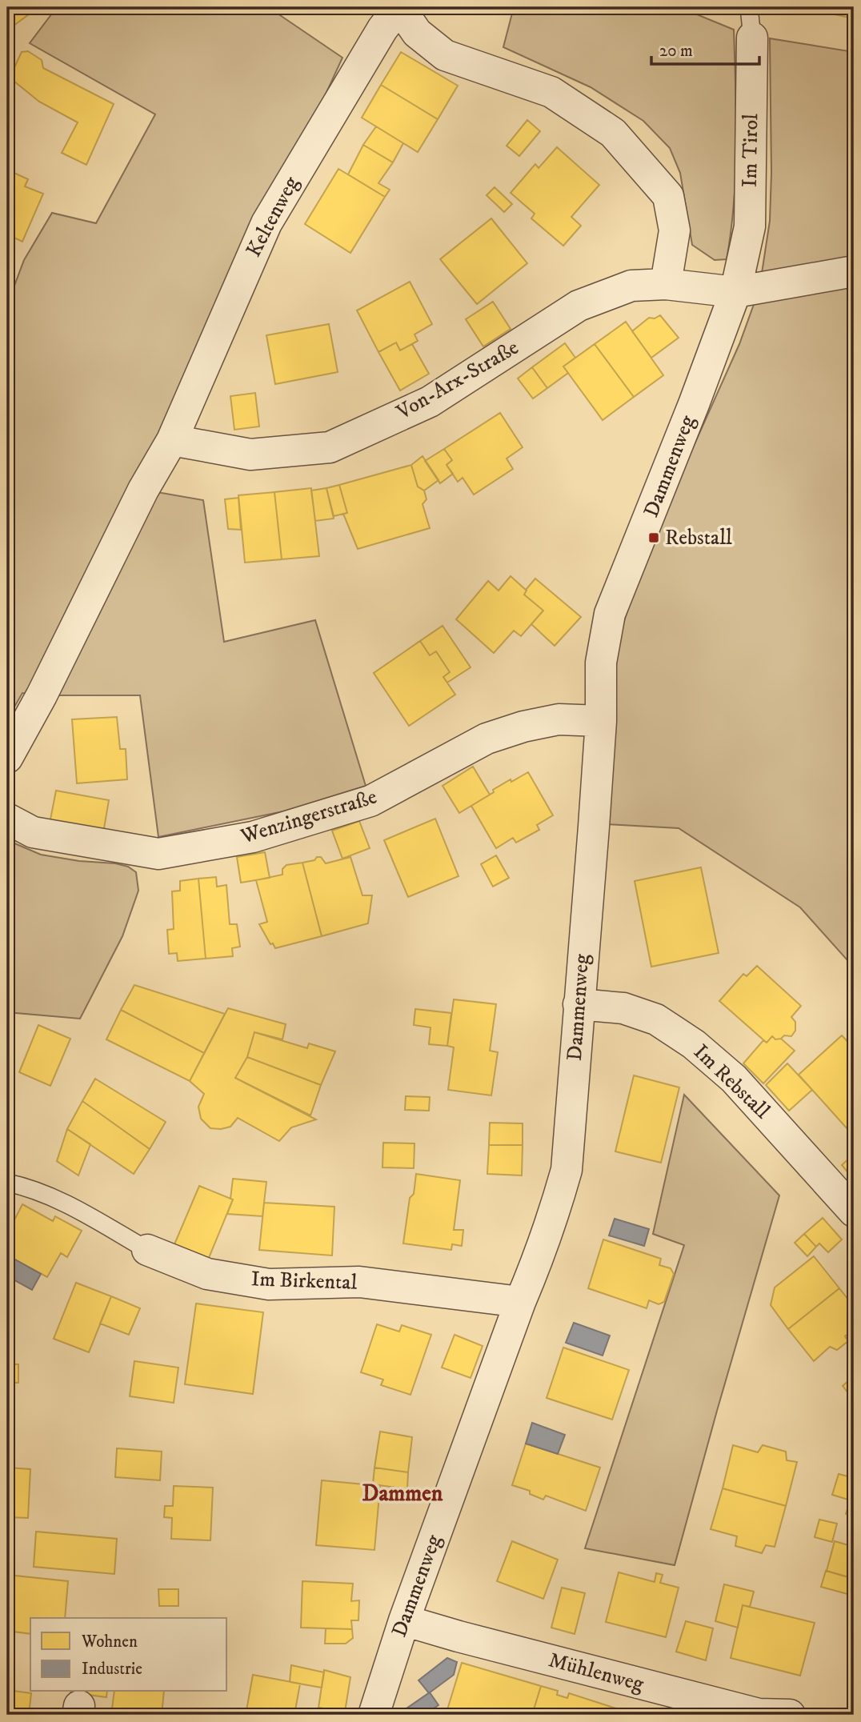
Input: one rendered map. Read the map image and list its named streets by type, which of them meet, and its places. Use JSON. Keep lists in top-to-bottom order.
{
  "streets": {
    "street": [
      "Im Tirol",
      "Keltenweg",
      "Von-Arx-Straße",
      "Dammenweg",
      "Wenzingerstraße",
      "Im Rebstall",
      "Im Birkental",
      "Mühlenweg"
    ]
  },
  "crossings": [
    ["Im Tirol", "Von-Arx-Straße"],
    ["Im Tirol", "Dammenweg"],
    ["Keltenweg", "Von-Arx-Straße"],
    ["Von-Arx-Straße", "Dammenweg"],
    ["Dammenweg", "Wenzingerstraße"],
    ["Dammenweg", "Im Rebstall"],
    ["Dammenweg", "Im Birkental"],
    ["Dammenweg", "Mühlenweg"]
  ],
  "districts": ["Dammen"],
  "places": {
    "transit": ["Rebstall"]
  },
  "legend": ["Wohnen", "Industrie"],
  "scale_bar": "20 m"
}
